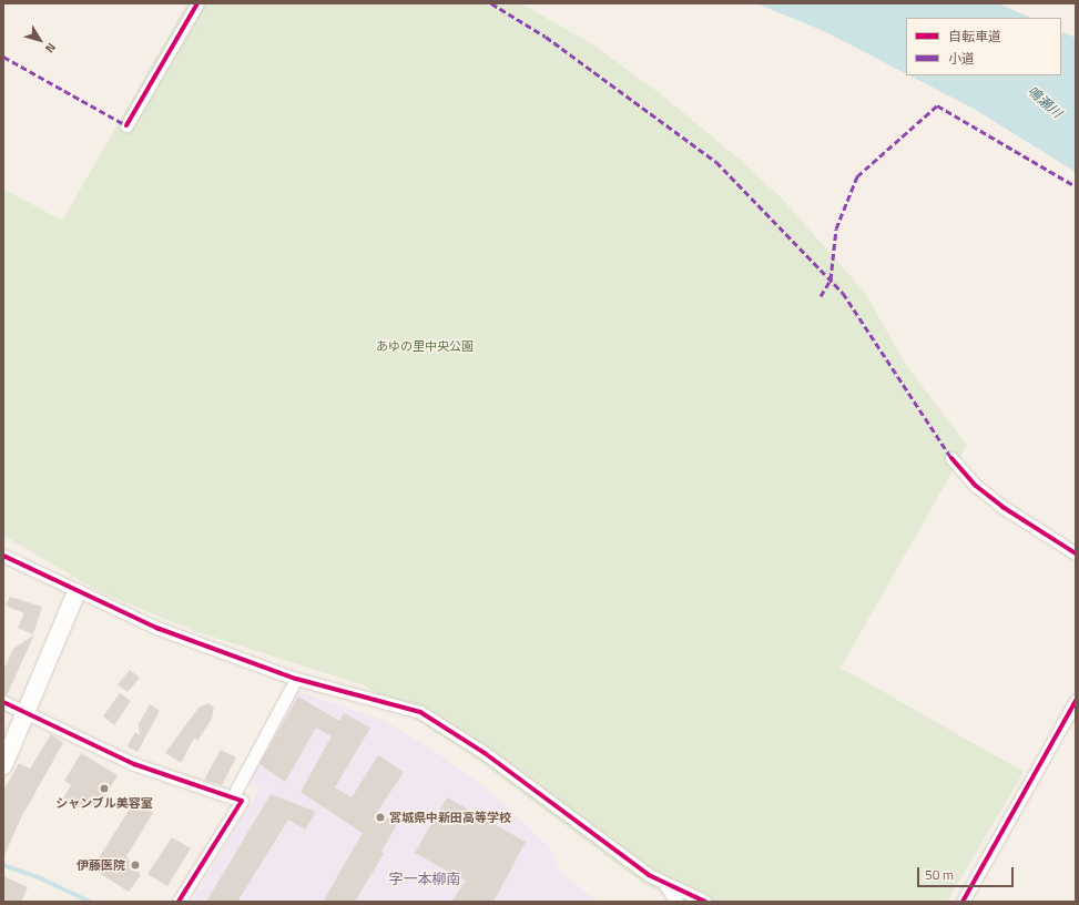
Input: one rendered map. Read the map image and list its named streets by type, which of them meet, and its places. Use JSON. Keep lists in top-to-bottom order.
{
  "districts": ["字一本柳南"],
  "water": ["鳴瀬川"],
  "parks": ["あゆの里中央公園"],
  "places": ["シャンブル美容室", "宮城県中新田高等学校", "伊藤医院"],
  "legend": ["自転車道", "小道"],
  "scale_bar": "50 m",
  "north": "bottom right"
}
